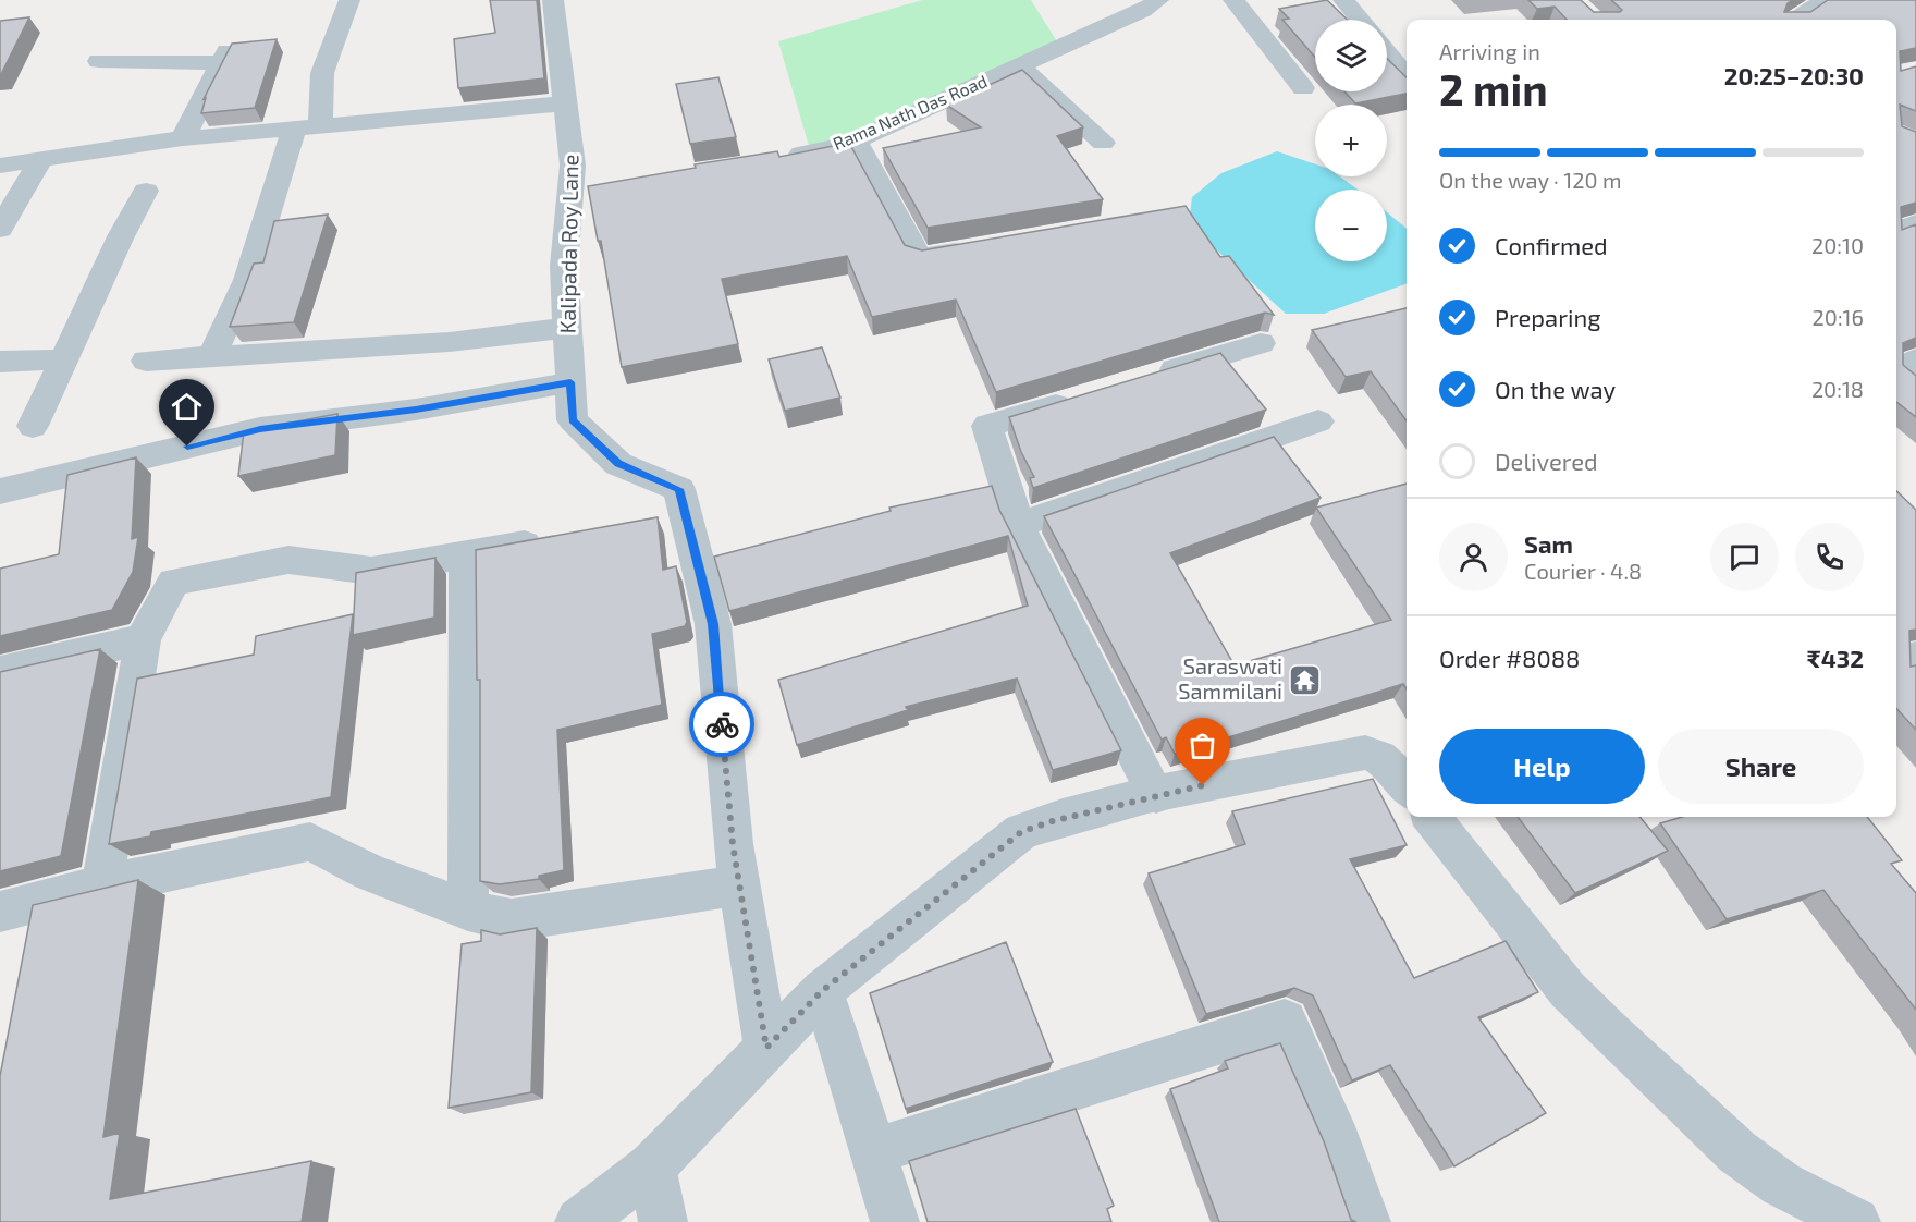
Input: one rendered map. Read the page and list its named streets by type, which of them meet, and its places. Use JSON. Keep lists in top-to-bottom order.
{
  "streets": {
    "street": ["Rama Nath Das Road", "Kalipada Roy Lane"]
  },
  "places": {
    "temple": ["Saraswati Sammilani"]
  },
  "page": {
    "map_buttons": ["+", "−"],
    "heading": ["2 min", "Arriving in", "20:25–20:30"],
    "panel": [
      "Sam",
      "Courier · 4.8",
      "Order #8088",
      "₹432"
    ],
    "bar": "On the way · 120 m",
    "list": [
      ["Confirmed", "20:10"],
      ["Preparing", "20:16"],
      ["On the way", "20:18"],
      "Delivered"
    ],
    "buttons": ["Help", "Share"]
  }
}
